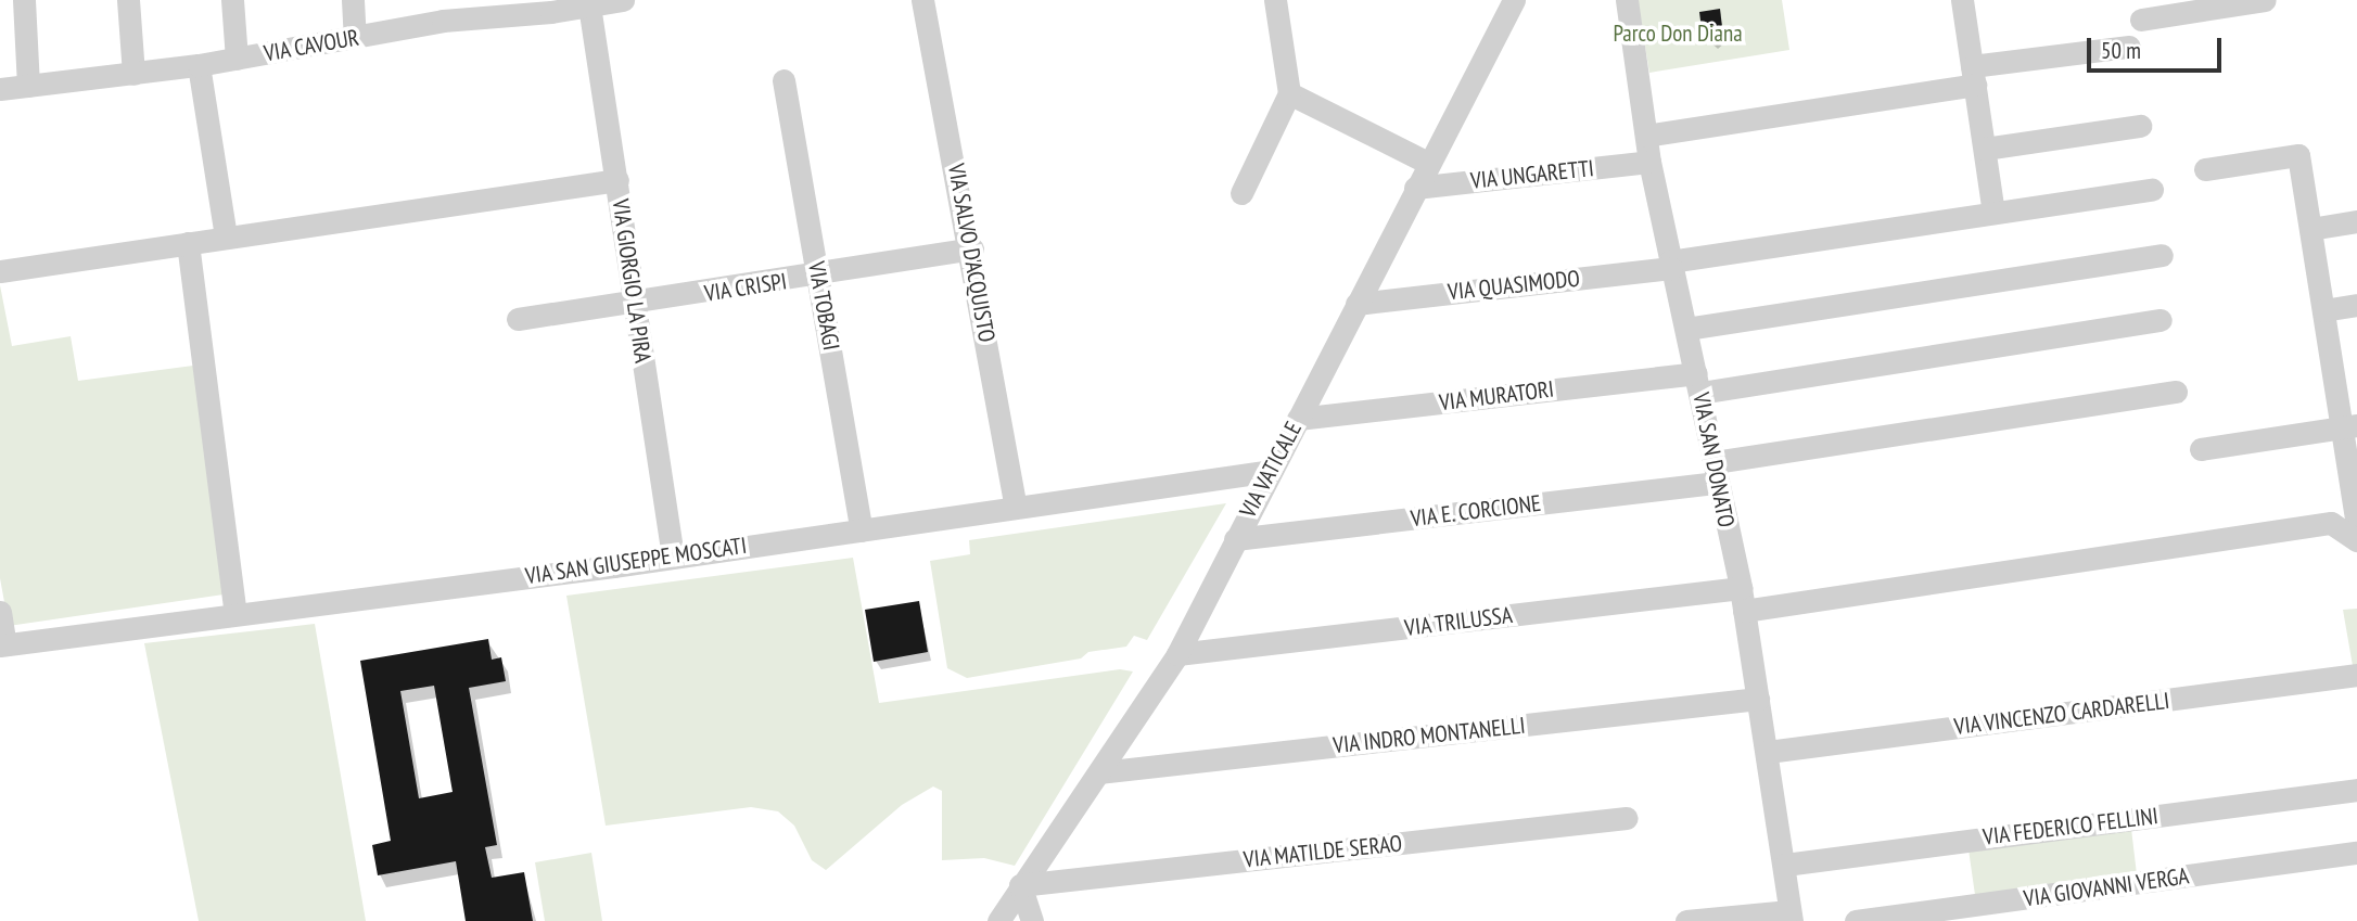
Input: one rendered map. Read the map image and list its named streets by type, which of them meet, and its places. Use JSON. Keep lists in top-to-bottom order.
{
  "streets": {
    "street": [
      "VIA CAVOUR",
      "VIA UNGARETTI",
      "VIA SALVO D'ACQUISTO",
      "VIA GIORGIO LA PIRA",
      "VIA QUASIMODO",
      "VIA CRISPI",
      "VIA TOBAGI",
      "VIA MURATORI",
      "VIA SAN DONATO",
      "VIA VATICALE",
      "VIA E. CORCIONE",
      "VIA SAN GIUSEPPE MOSCATI",
      "VIA TRILUSSA",
      "VIA VINCENZO CARDARELLI",
      "VIA INDRO MONTANELLI",
      "VIA FEDERICO FELLINI",
      "VIA MATILDE SERAO",
      "VIA GIOVANNI VERGA"
    ]
  },
  "crossings": [
    ["VIA CAVOUR", "VIA GIORGIO LA PIRA"],
    ["VIA UNGARETTI", "VIA SAN DONATO"],
    ["VIA UNGARETTI", "VIA VATICALE"],
    ["VIA SALVO D'ACQUISTO", "VIA CRISPI"],
    ["VIA SALVO D'ACQUISTO", "VIA SAN GIUSEPPE MOSCATI"],
    ["VIA GIORGIO LA PIRA", "VIA CRISPI"],
    ["VIA GIORGIO LA PIRA", "VIA SAN GIUSEPPE MOSCATI"],
    ["VIA QUASIMODO", "VIA SAN DONATO"],
    ["VIA QUASIMODO", "VIA VATICALE"],
    ["VIA CRISPI", "VIA TOBAGI"],
    ["VIA TOBAGI", "VIA SAN GIUSEPPE MOSCATI"],
    ["VIA MURATORI", "VIA SAN DONATO"],
    ["VIA MURATORI", "VIA VATICALE"],
    ["VIA SAN DONATO", "VIA E. CORCIONE"],
    ["VIA SAN DONATO", "VIA TRILUSSA"],
    ["VIA SAN DONATO", "VIA VINCENZO CARDARELLI"],
    ["VIA SAN DONATO", "VIA INDRO MONTANELLI"],
    ["VIA SAN DONATO", "VIA FEDERICO FELLINI"],
    ["VIA VATICALE", "VIA E. CORCIONE"],
    ["VIA VATICALE", "VIA SAN GIUSEPPE MOSCATI"],
    ["VIA VATICALE", "VIA TRILUSSA"],
    ["VIA VATICALE", "VIA INDRO MONTANELLI"],
    ["VIA VATICALE", "VIA MATILDE SERAO"]
  ],
  "parks": ["Parco Don Diana"],
  "scale_bar": "50 m"
}
